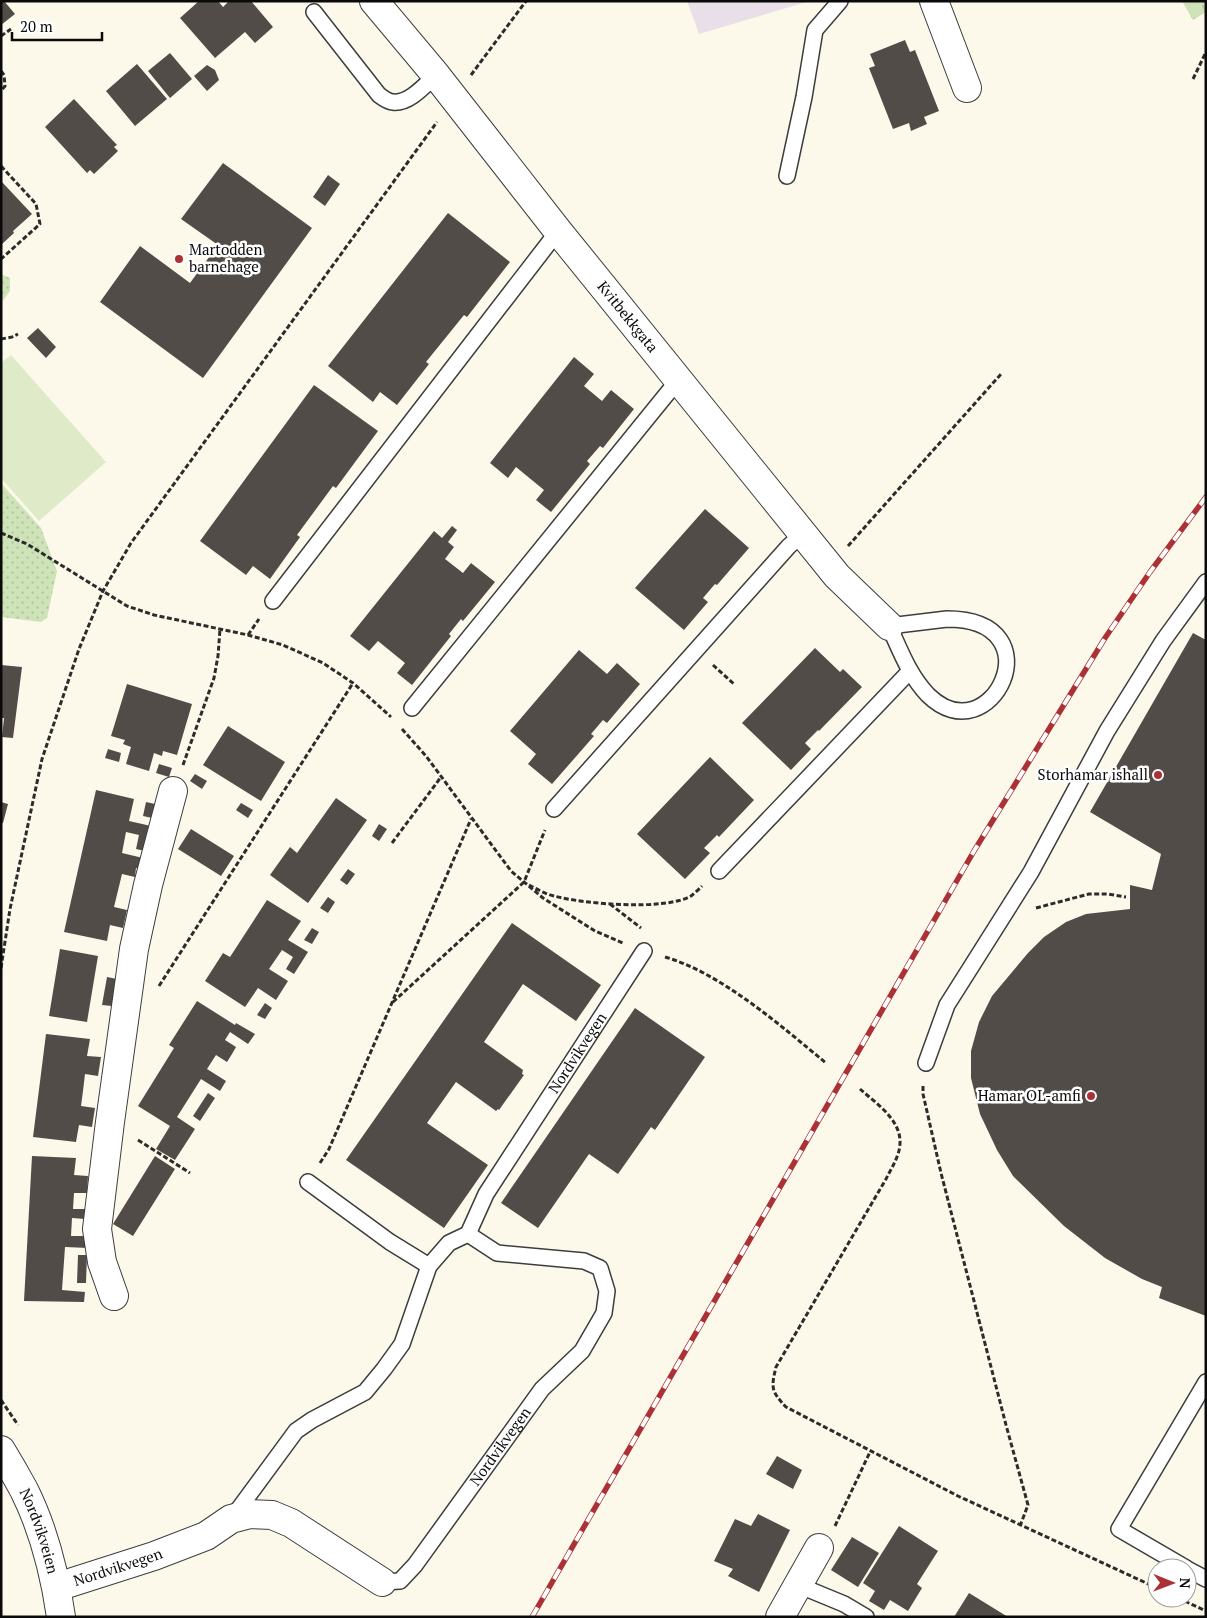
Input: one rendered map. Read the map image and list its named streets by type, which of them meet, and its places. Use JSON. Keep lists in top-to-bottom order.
{
  "streets": {
    "street": ["Kvitbekkgata", "Nordvikvegen", "Nordvikveien"]
  },
  "crossings": [
    ["Nordvikvegen", "Nordvikveien"]
  ],
  "places": ["Martodden barnehage", "Storhamar ishall", "Hamar OL-amfi"],
  "scale_bar": "20 m",
  "north": "right"
}
